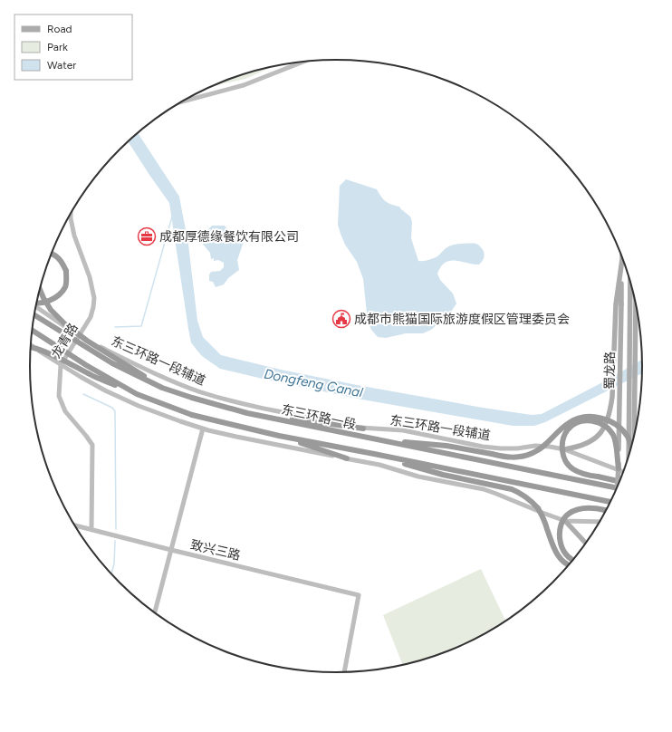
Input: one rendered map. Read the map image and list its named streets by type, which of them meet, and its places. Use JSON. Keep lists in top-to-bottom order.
{
  "streets": {
    "highway": ["东三环路一段"],
    "main road": [
      "龙青路",
      "东三环路一段辅道",
      "蜀龙路",
      "致兴三路"
    ]
  },
  "crossings": [
    ["龙青路", "东三环路一段辅道"],
    ["龙青路", "致兴三路"]
  ],
  "water": ["Dongfeng Canal"],
  "places": {
    "office": ["成都厚德缘餐饮有限公司"],
    "public building": ["成都市熊猫国际旅游度假区管理委员会"]
  },
  "legend": ["Road", "Park", "Water"]
}
